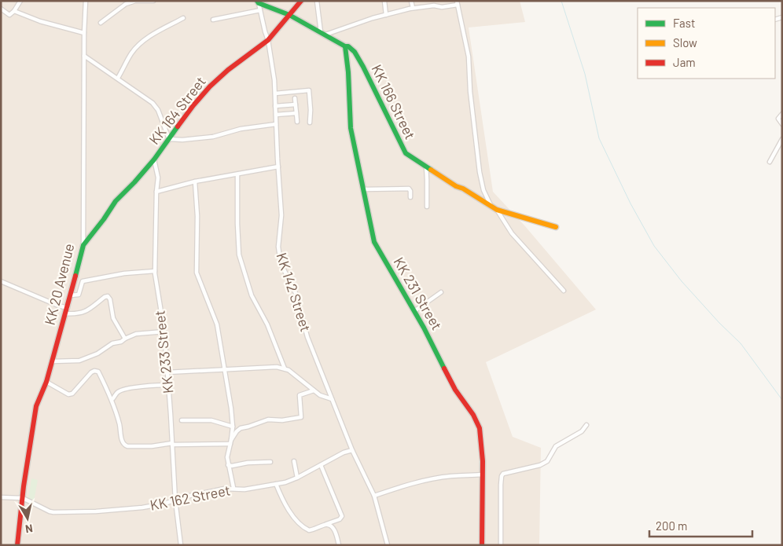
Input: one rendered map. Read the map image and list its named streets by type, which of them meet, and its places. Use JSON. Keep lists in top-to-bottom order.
{
  "streets": {
    "street": [
      "KK 166 Street",
      "KK 164 Street",
      "KK 20 Avenue",
      "KK 142 Street",
      "KK 231 Street",
      "KK 233 Street",
      "KK 162 Street"
    ]
  },
  "crossings": [
    ["KK 166 Street", "KK 164 Street"],
    ["KK 166 Street", "KK 142 Street"],
    ["KK 166 Street", "KK 231 Street"],
    ["KK 164 Street", "KK 20 Avenue"],
    ["KK 164 Street", "KK 142 Street"],
    ["KK 164 Street", "KK 233 Street"],
    ["KK 20 Avenue", "KK 162 Street"],
    ["KK 142 Street", "KK 162 Street"],
    ["KK 233 Street", "KK 162 Street"]
  ],
  "legend": ["Fast", "Slow", "Jam"],
  "scale_bar": "200 m",
  "north": "bottom"
}
